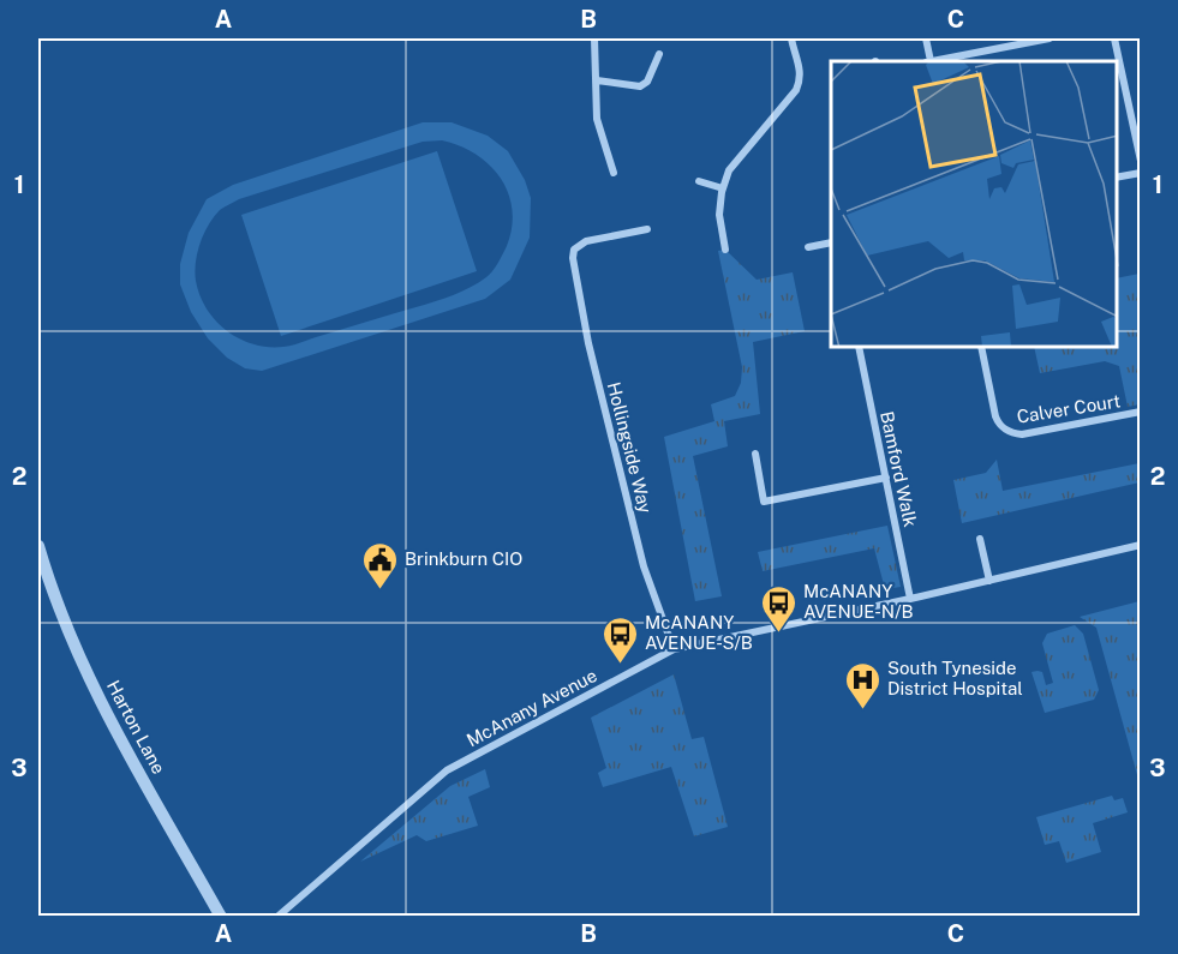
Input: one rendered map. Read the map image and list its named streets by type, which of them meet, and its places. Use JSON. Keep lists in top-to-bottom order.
{
  "streets": {
    "street": [
      "Calver Court",
      "Hollingside Way",
      "Bamford Walk",
      "McAnany Avenue",
      "Harton Lane"
    ]
  },
  "crossings": [
    ["Hollingside Way", "McAnany Avenue"],
    ["Bamford Walk", "McAnany Avenue"]
  ],
  "places": {
    "public building": ["Brinkburn CIO"],
    "bus stop": ["McANANY AVENUE-N/B", "McANANY AVENUE-S/B"],
    "hospital": ["South Tyneside District Hospital"]
  },
  "grid": {
    "columns": ["A", "B", "C"],
    "rows": ["1", "2", "3"]
  }
}
